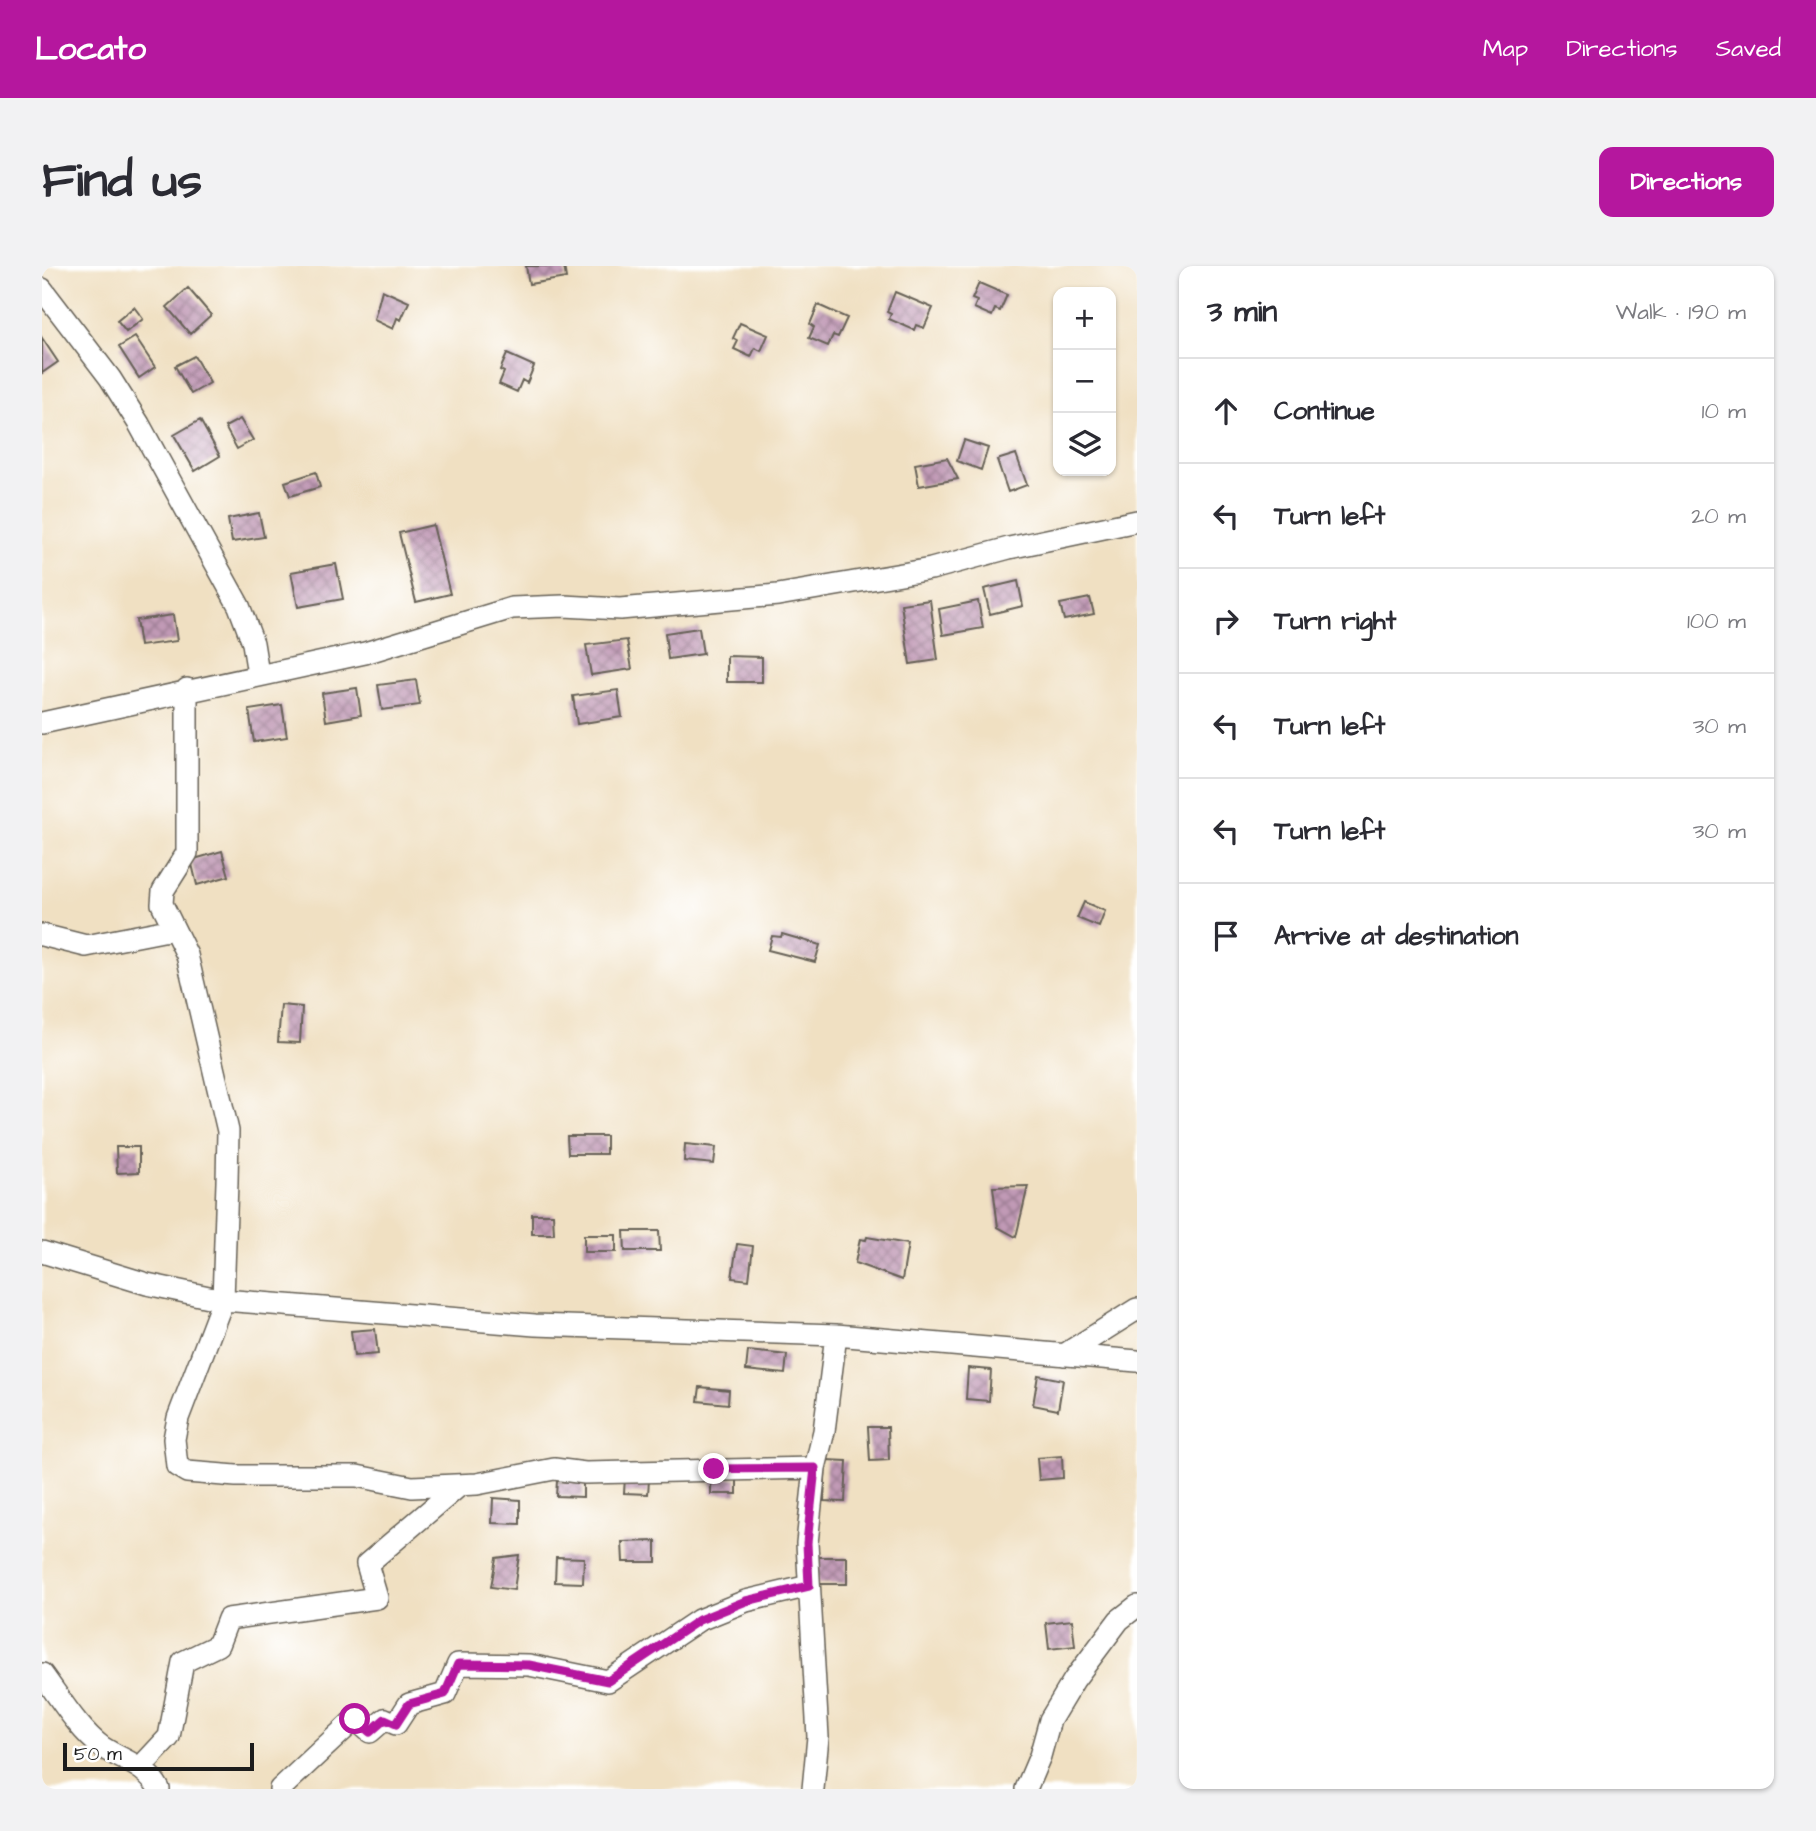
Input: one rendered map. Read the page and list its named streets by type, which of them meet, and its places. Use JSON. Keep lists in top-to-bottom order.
{
  "scale_bar": "50 m",
  "page": {
    "header": "Locato",
    "nav": ["Map", "Directions", "Saved"],
    "buttons": "Directions",
    "title": "Find us",
    "heading": ["3 min", "Walk · 190 m"],
    "map_buttons": ["+", "−"],
    "list": [
      ["Continue", "10 m"],
      ["Turn left", "20 m"],
      ["Turn right", "100 m"],
      ["Turn left", "30 m"],
      ["Turn left", "30 m"],
      "Arrive at destination"
    ],
    "scale": "50 m"
  }
}
